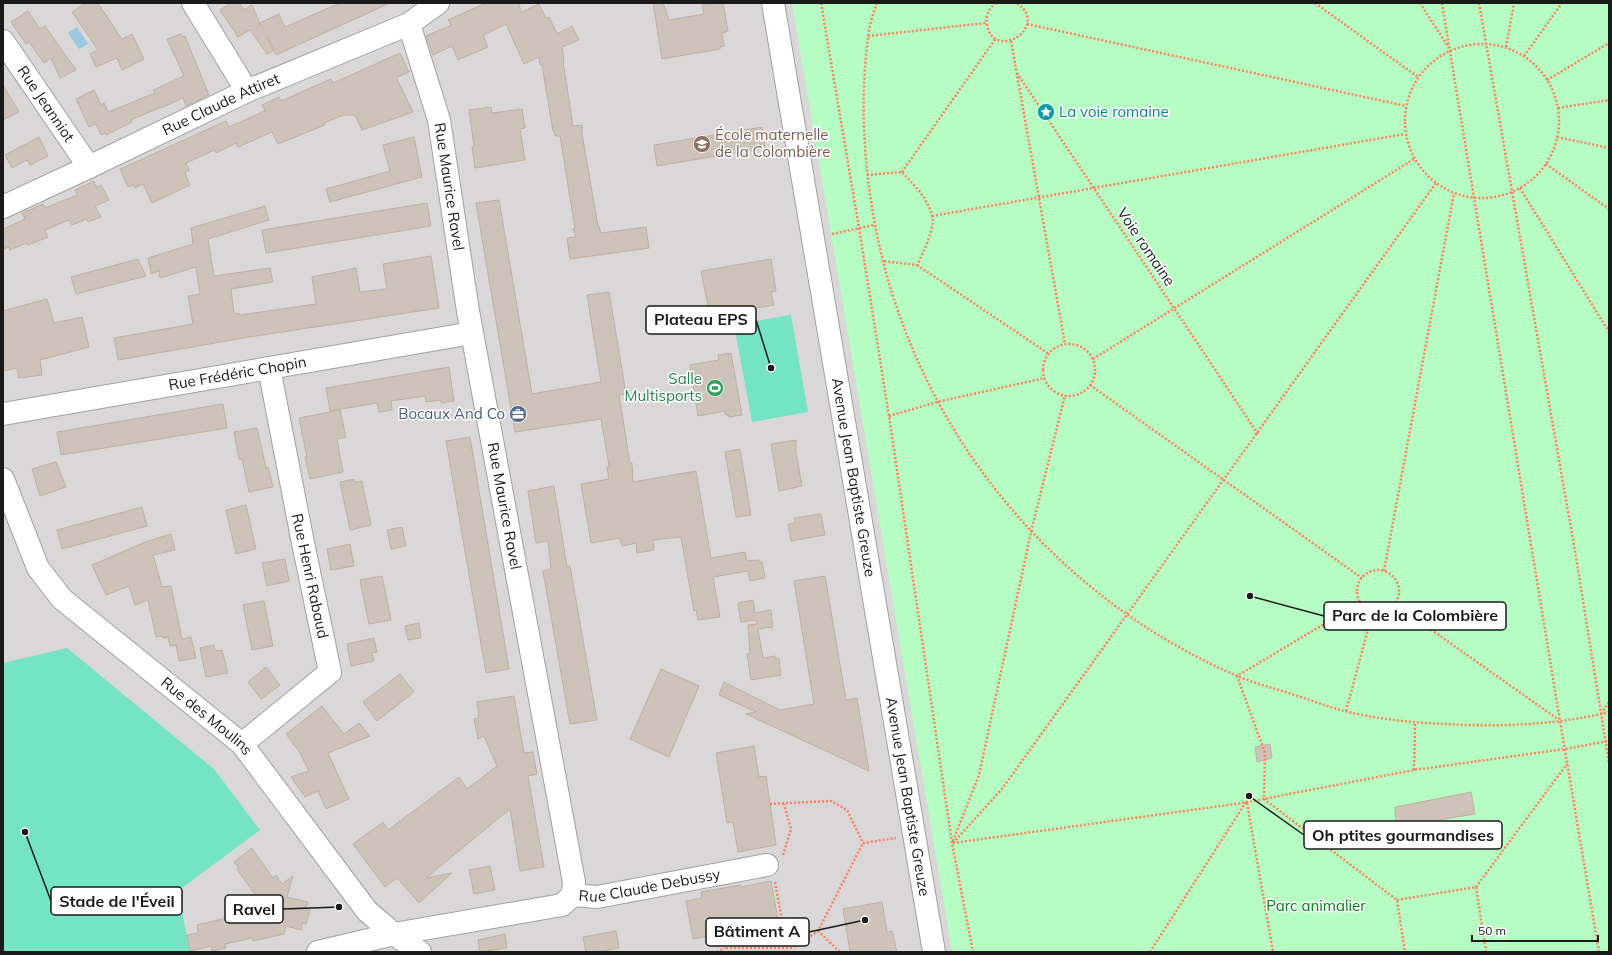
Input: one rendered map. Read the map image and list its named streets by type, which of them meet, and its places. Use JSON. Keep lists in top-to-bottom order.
{
  "streets": {
    "street": [
      "Rue Jeanniot",
      "Rue Claude Attiret",
      "Rue Maurice Ravel",
      "Rue Frédéric Chopin",
      "Avenue Jean Baptiste Greuze",
      "Rue Henri Rabaud",
      "Rue des Moulins",
      "Rue Claude Debussy"
    ],
    "path": ["Voie romaine"]
  },
  "crossings": [
    ["Rue Jeanniot", "Rue Claude Attiret"],
    ["Rue Claude Attiret", "Rue Maurice Ravel"],
    ["Rue Maurice Ravel", "Rue Frédéric Chopin"],
    ["Rue Maurice Ravel", "Rue Claude Debussy"],
    ["Rue Frédéric Chopin", "Rue Henri Rabaud"],
    ["Rue Henri Rabaud", "Rue des Moulins"],
    ["Rue des Moulins", "Rue Claude Debussy"]
  ],
  "parks": ["Parc animalier"],
  "places": {
    "place": ["La voie romaine"],
    "school or university": ["École maternelle de la Colombière"],
    "other": [
      "Plateau EPS",
      "Parc de la Colombière",
      "Oh ptites gourmandises",
      "Stade de l'Éveil",
      "Ravel",
      "Bâtiment A"
    ],
    "sports": ["Salle Multisports"],
    "office": ["Bocaux And Co"]
  },
  "scale_bar": "50 m"
}
